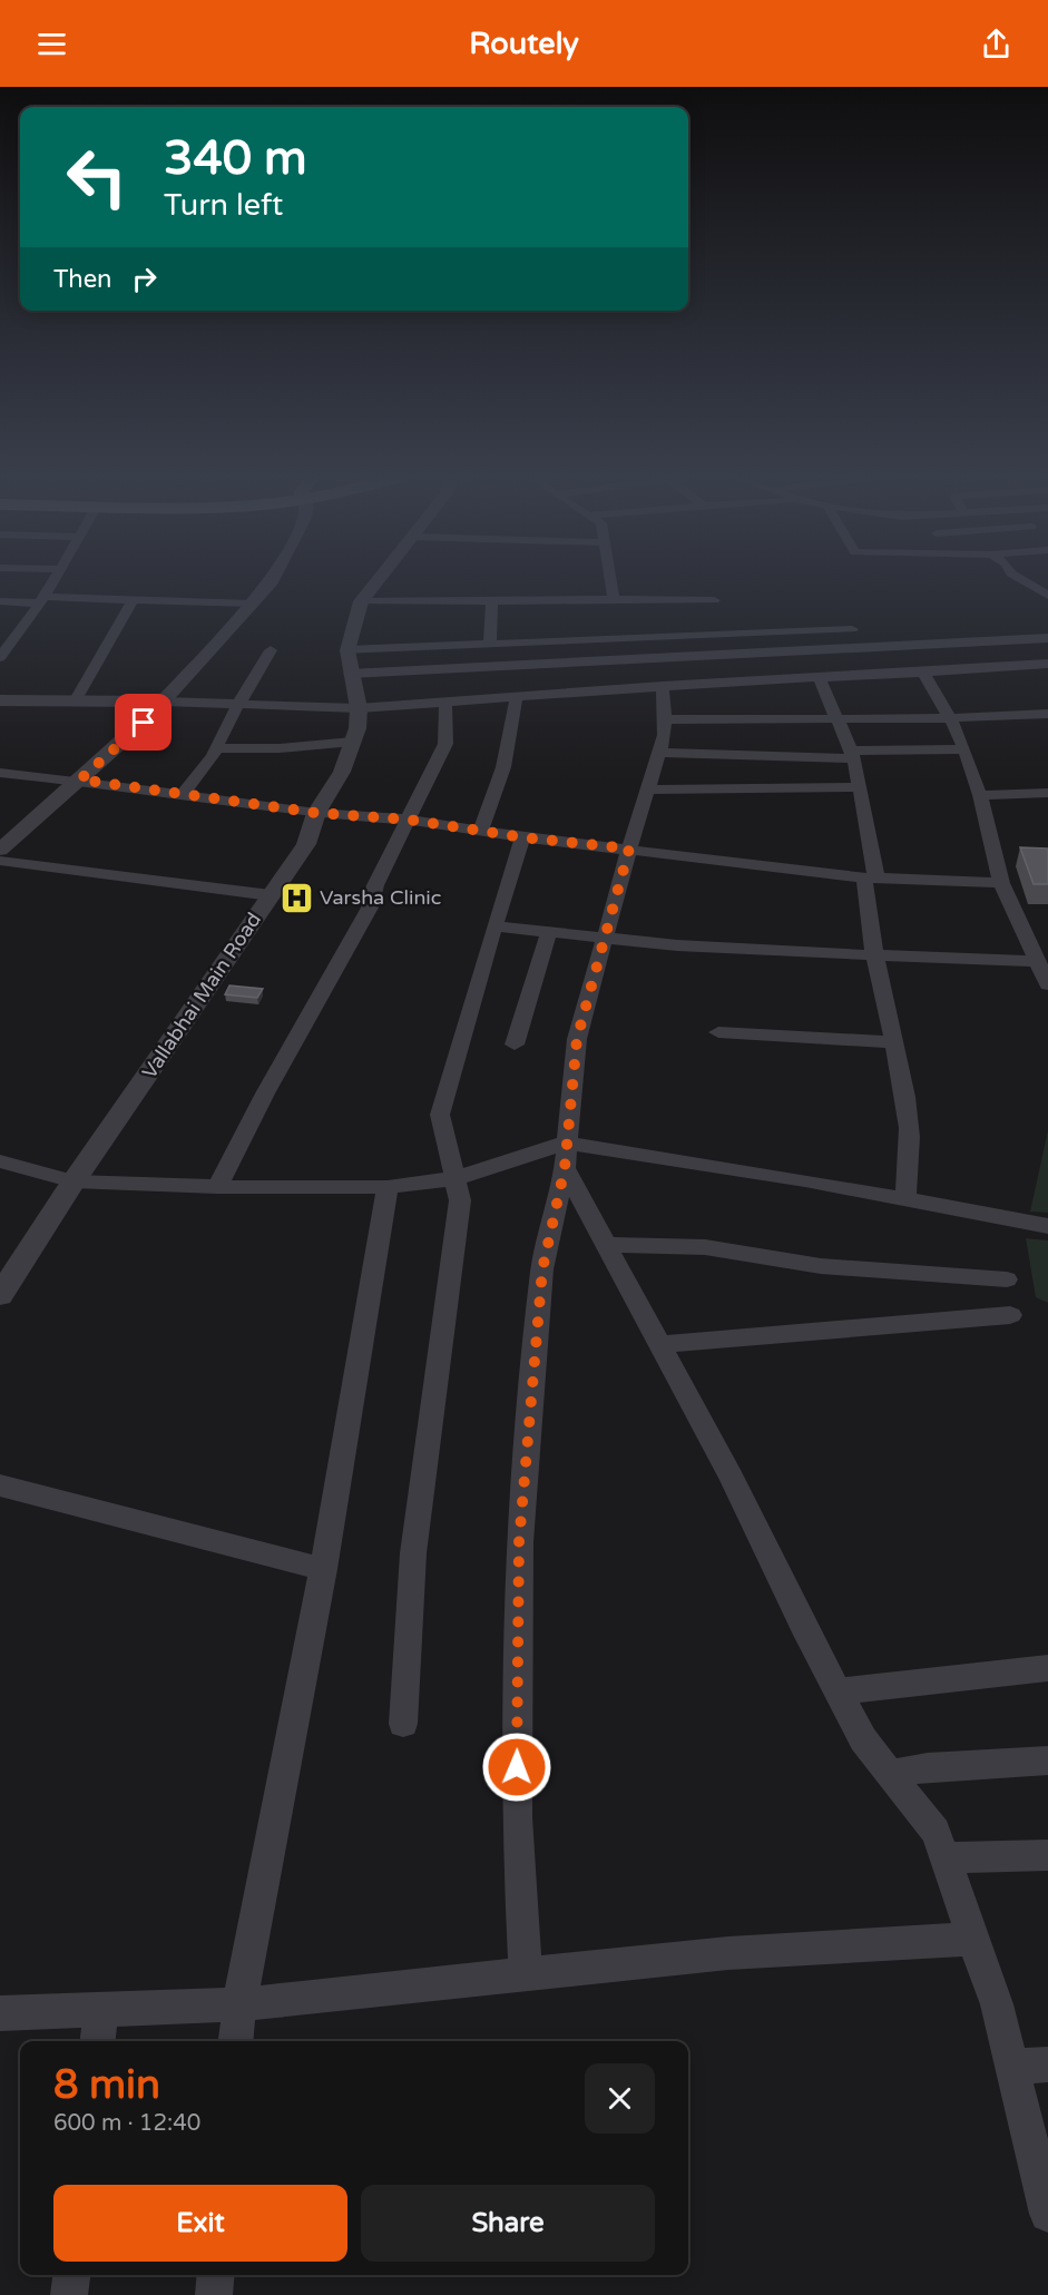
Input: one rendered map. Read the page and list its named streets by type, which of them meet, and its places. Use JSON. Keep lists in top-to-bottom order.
{
  "streets": {
    "street": ["Vallabhai Main Road"]
  },
  "places": {
    "hospital": ["Varsha Clinic"]
  },
  "page": {
    "header": "Routely",
    "turn": ["340 m", "Turn left"],
    "then": "Then",
    "heading": ["8 min", "600 m · 12:40"],
    "buttons": ["Exit", "Share"]
  }
}
